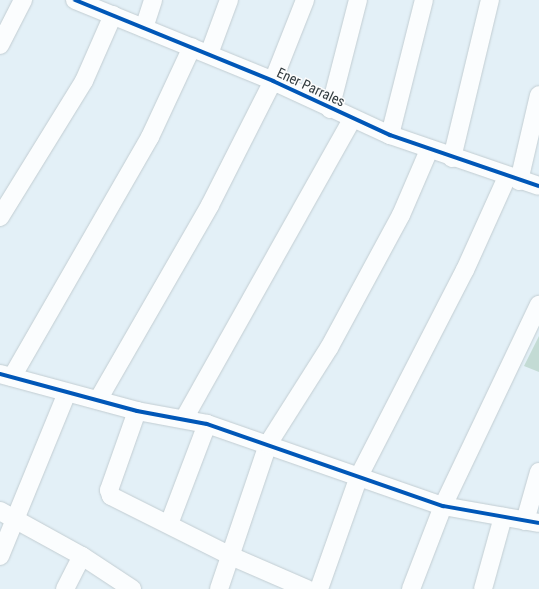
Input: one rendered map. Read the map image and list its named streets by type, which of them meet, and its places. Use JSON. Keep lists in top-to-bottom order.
{
  "streets": {
    "street": ["Ener Parrales"]
  }
}
